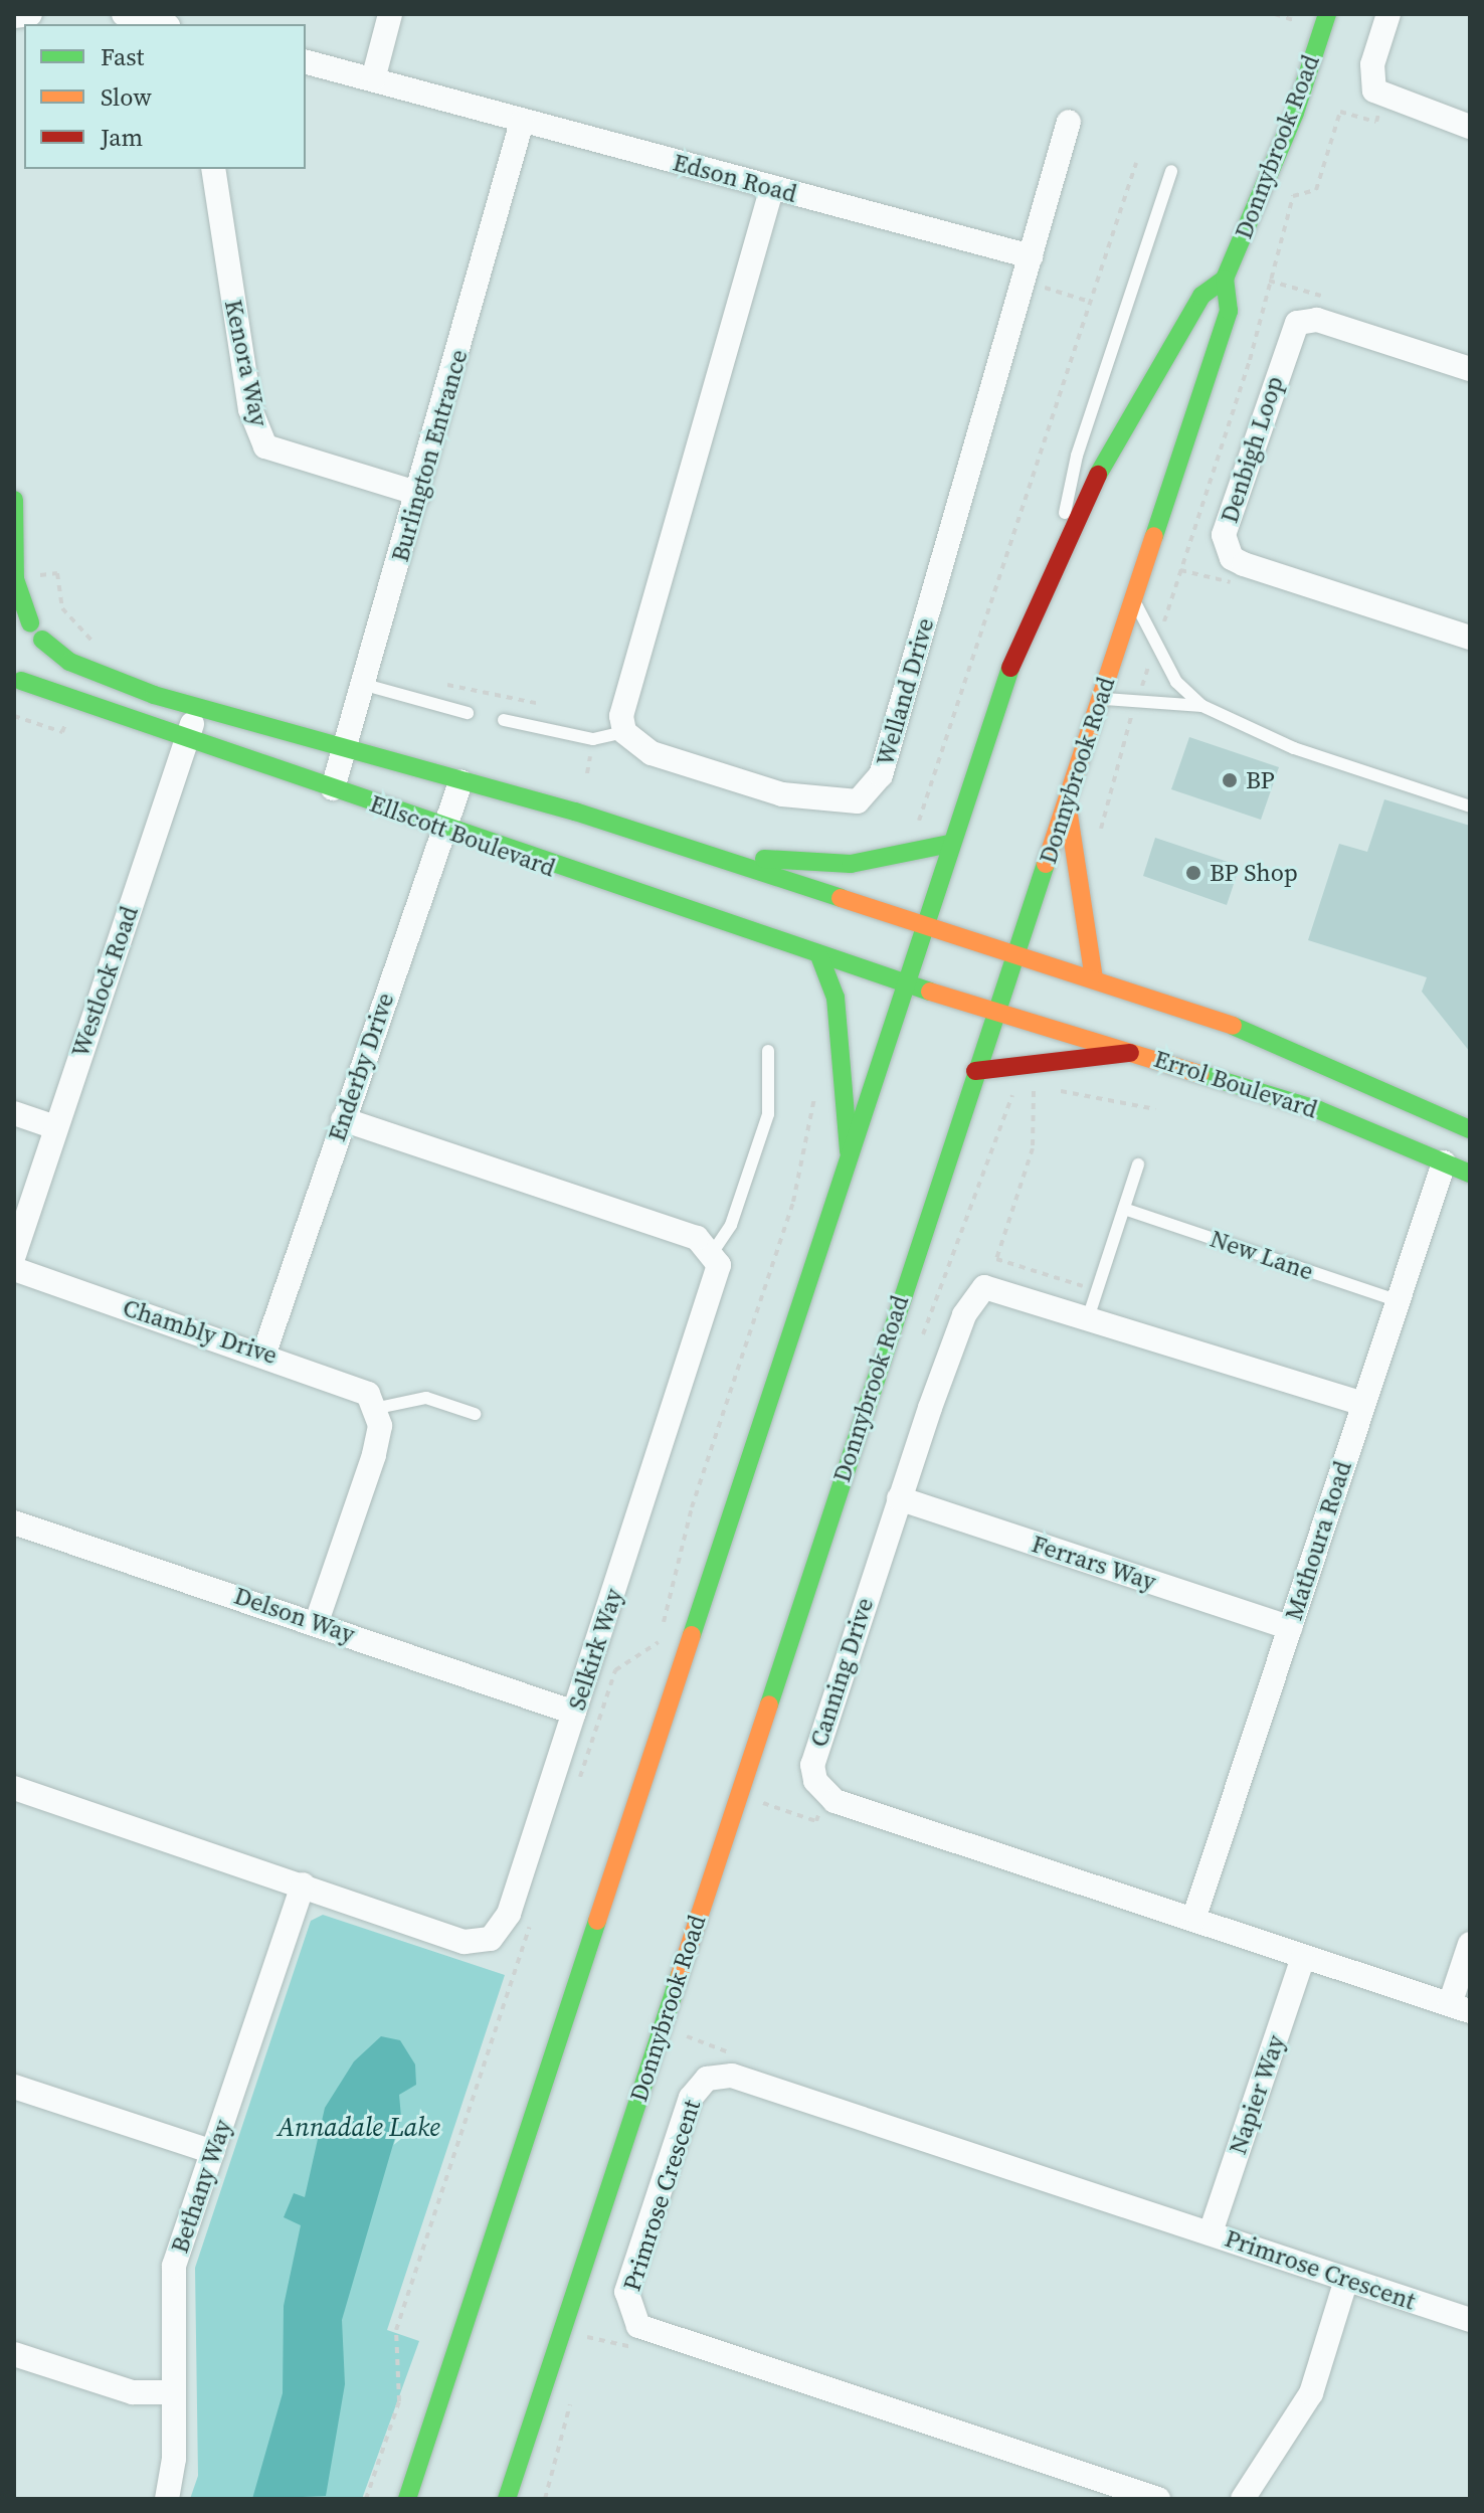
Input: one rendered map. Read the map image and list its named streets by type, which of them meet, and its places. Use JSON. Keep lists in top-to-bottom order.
{
  "streets": {
    "main road": ["Donnybrook Road", "Ellscott Boulevard", "Errol Boulevard"],
    "street": [
      "Edson Road",
      "Kenora Way",
      "Denbigh Loop",
      "Burlington Entrance",
      "Welland Drive",
      "Westlock Road",
      "Enderby Drive",
      "Chambly Drive",
      "Mathoura Road",
      "Ferrars Way",
      "Delson Way",
      "Selkirk Way",
      "Canning Drive",
      "Napier Way",
      "Bethany Way",
      "Primrose Crescent"
    ],
    "lane": ["New Lane"]
  },
  "crossings": [
    ["Donnybrook Road", "Ellscott Boulevard"],
    ["Donnybrook Road", "Errol Boulevard"],
    ["Edson Road", "Burlington Entrance"],
    ["Edson Road", "Welland Drive"],
    ["Kenora Way", "Burlington Entrance"],
    ["Burlington Entrance", "Ellscott Boulevard"],
    ["Ellscott Boulevard", "Westlock Road"],
    ["Ellscott Boulevard", "Enderby Drive"],
    ["Ellscott Boulevard", "Errol Boulevard"],
    ["Enderby Drive", "Chambly Drive"],
    ["Errol Boulevard", "Mathoura Road"],
    ["New Lane", "Mathoura Road"],
    ["Mathoura Road", "Ferrars Way"],
    ["Mathoura Road", "Canning Drive"],
    ["Ferrars Way", "Canning Drive"],
    ["Delson Way", "Selkirk Way"],
    ["Selkirk Way", "Bethany Way"],
    ["Napier Way", "Primrose Crescent"]
  ],
  "water": ["Annadale Lake"],
  "places": ["BP", "BP Shop"],
  "legend": ["Fast", "Slow", "Jam"]
}
